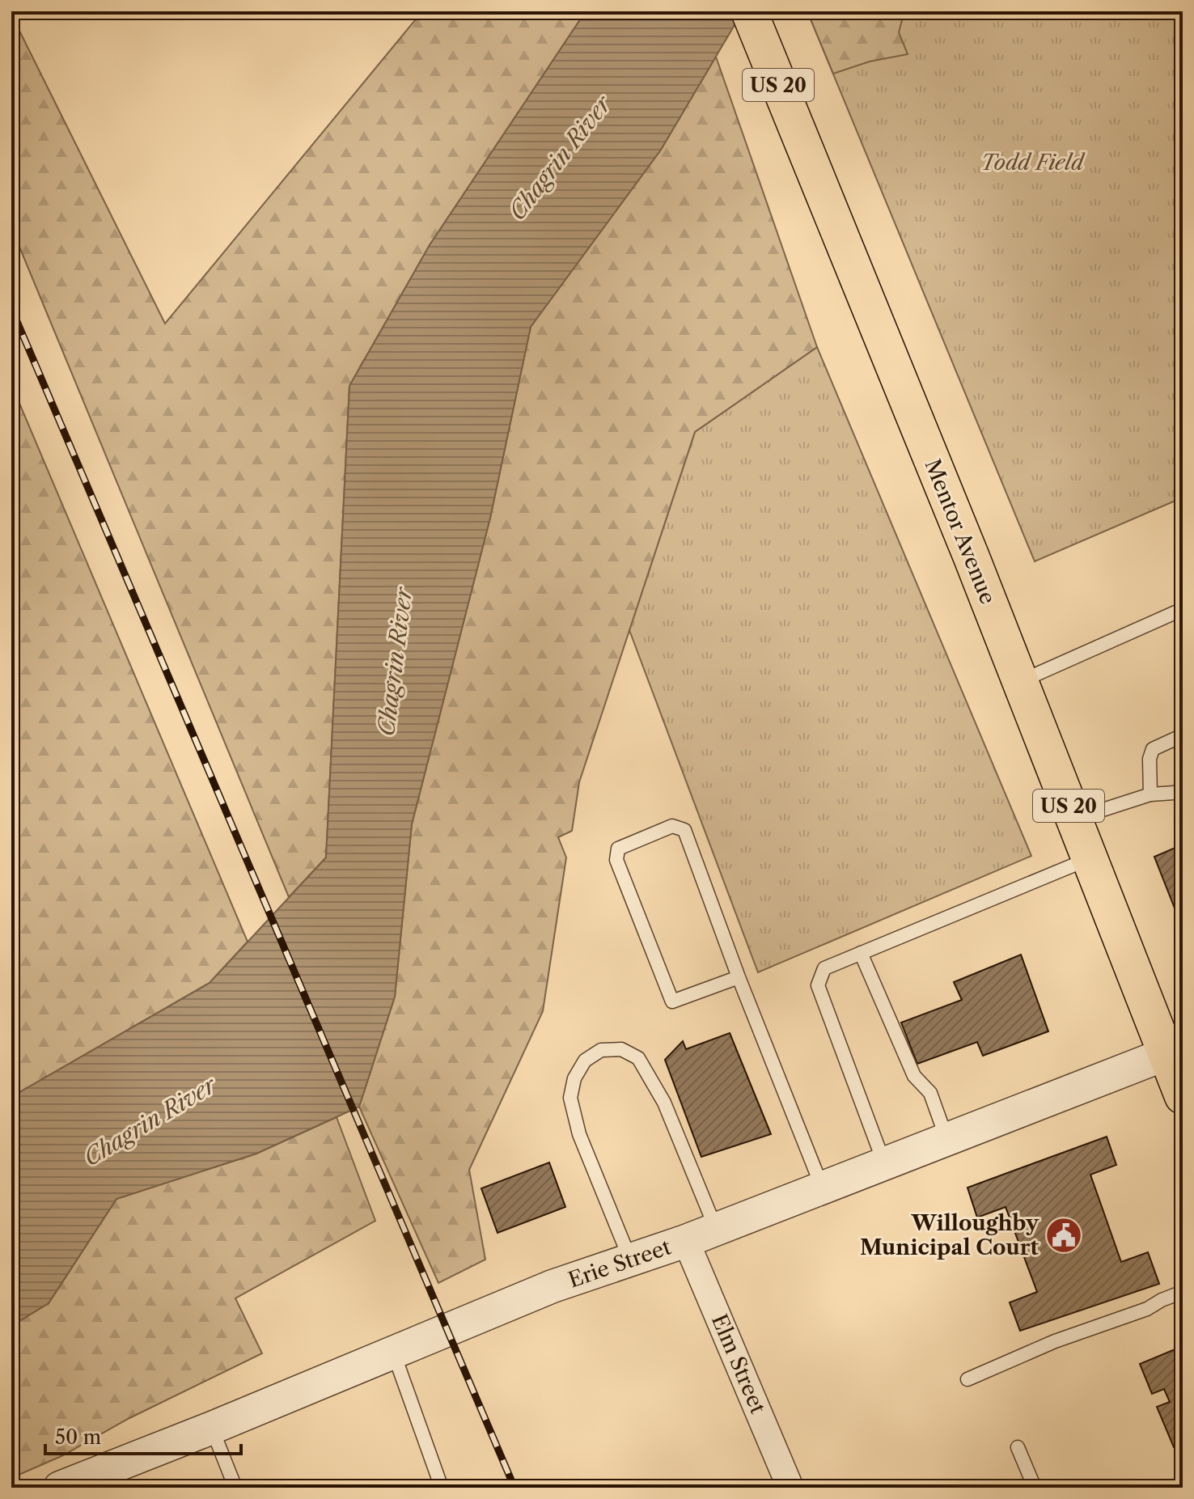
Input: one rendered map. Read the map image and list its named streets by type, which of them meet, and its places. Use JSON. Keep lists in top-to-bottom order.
{
  "streets": {
    "main road": ["US 20", "Mentor Avenue"],
    "street": ["Erie Street", "Elm Street"]
  },
  "crossings": [
    ["Mentor Avenue", "Erie Street"],
    ["Erie Street", "Elm Street"]
  ],
  "water": ["Chagrin River"],
  "parks": ["Todd Field"],
  "places": {
    "public building": ["Willoughby Municipal Court"]
  },
  "scale_bar": "50 m"
}
